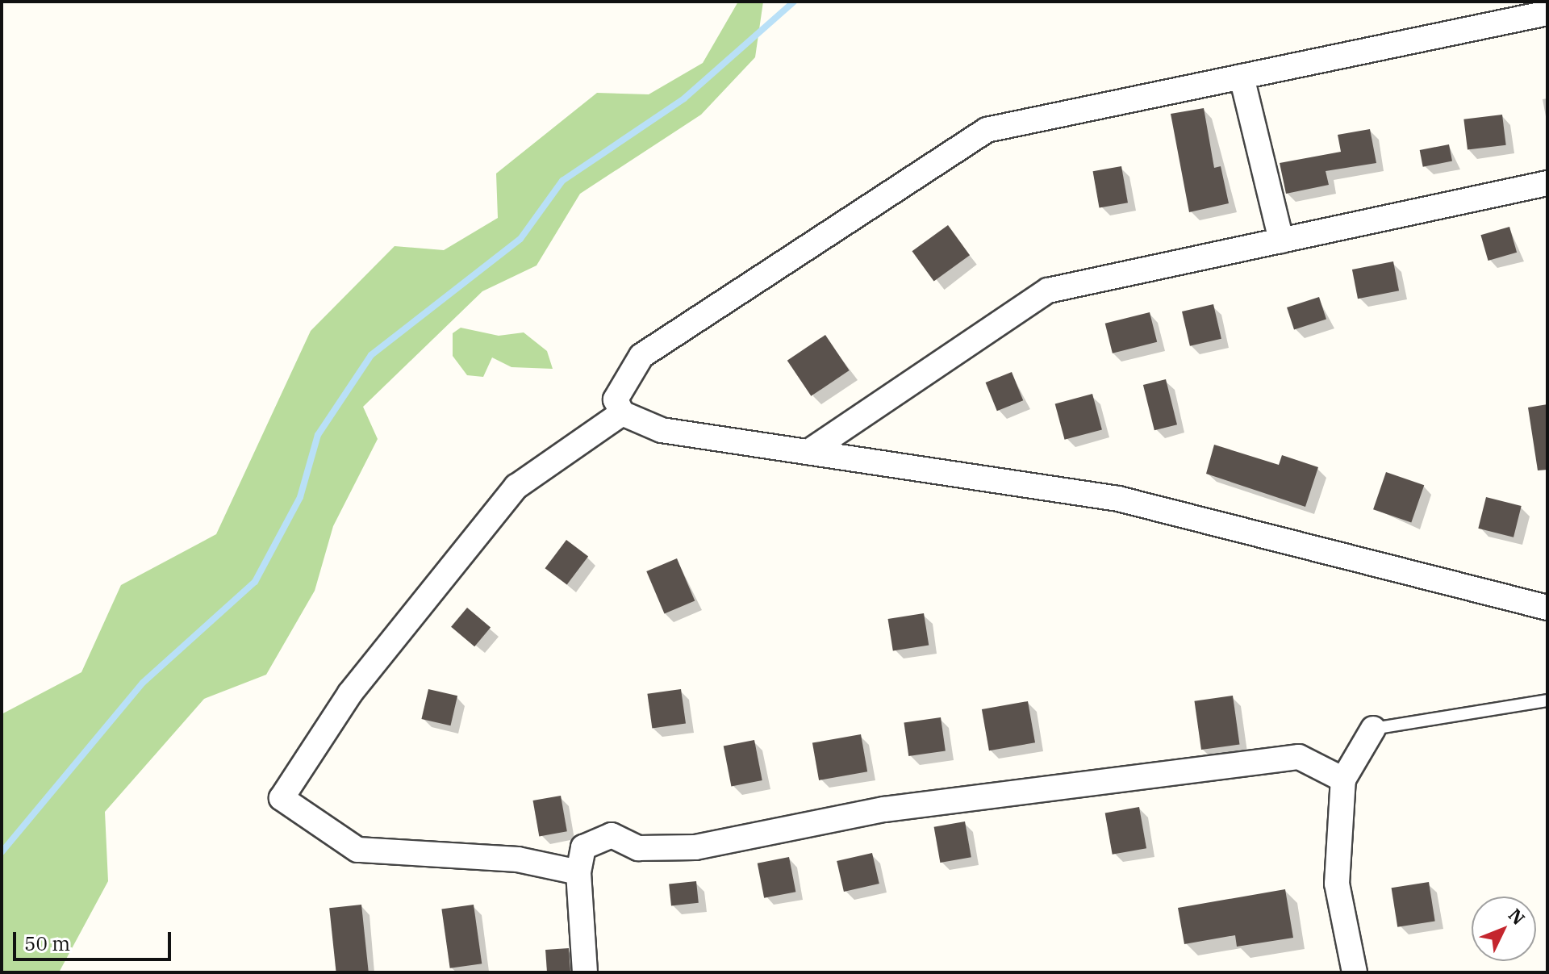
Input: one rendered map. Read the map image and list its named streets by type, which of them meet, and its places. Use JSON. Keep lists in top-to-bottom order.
{
  "scale_bar": "50 m",
  "north": "top right"
}
